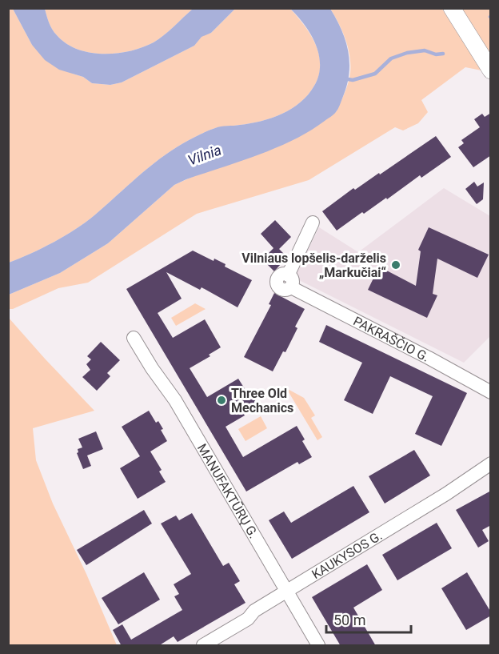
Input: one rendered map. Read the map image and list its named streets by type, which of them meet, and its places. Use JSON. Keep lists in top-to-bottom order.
{
  "streets": {
    "street": ["PAKRAŠČIO G.", "MANUFAKTŪRŲ G.", "KAUKYSOS G."]
  },
  "crossings": [
    ["MANUFAKTŪRŲ G.", "KAUKYSOS G."]
  ],
  "water": ["Vilnia"],
  "places": ["Vilniaus lopšelis-darželis „Markučiai“", "Three Old Mechanics"],
  "scale_bar": "50 m"
}
